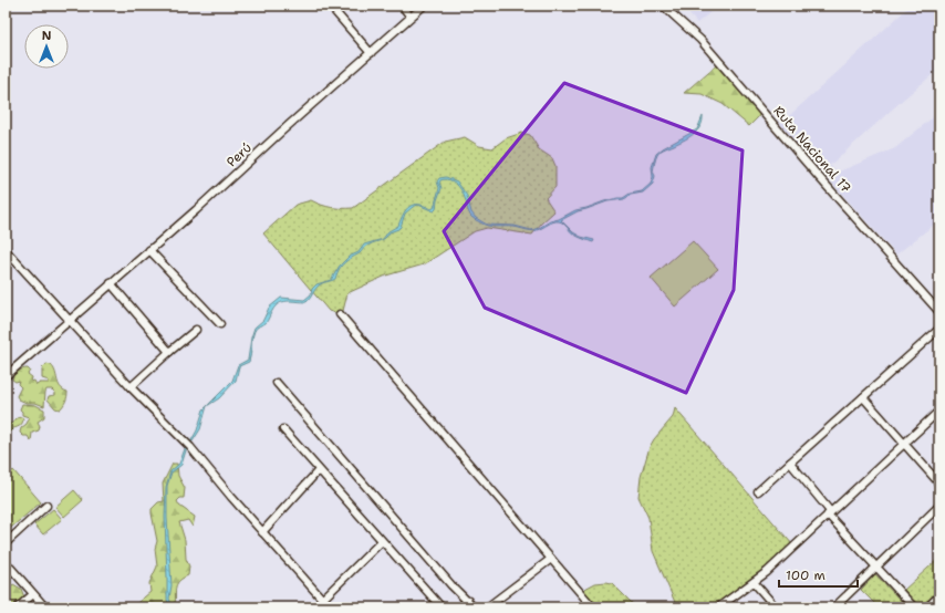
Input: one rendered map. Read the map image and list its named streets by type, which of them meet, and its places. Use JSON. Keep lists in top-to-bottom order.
{
  "streets": {
    "street": ["Ruta Nacional 17", "Perú"]
  },
  "scale_bar": "100 m",
  "north": "top"
}
